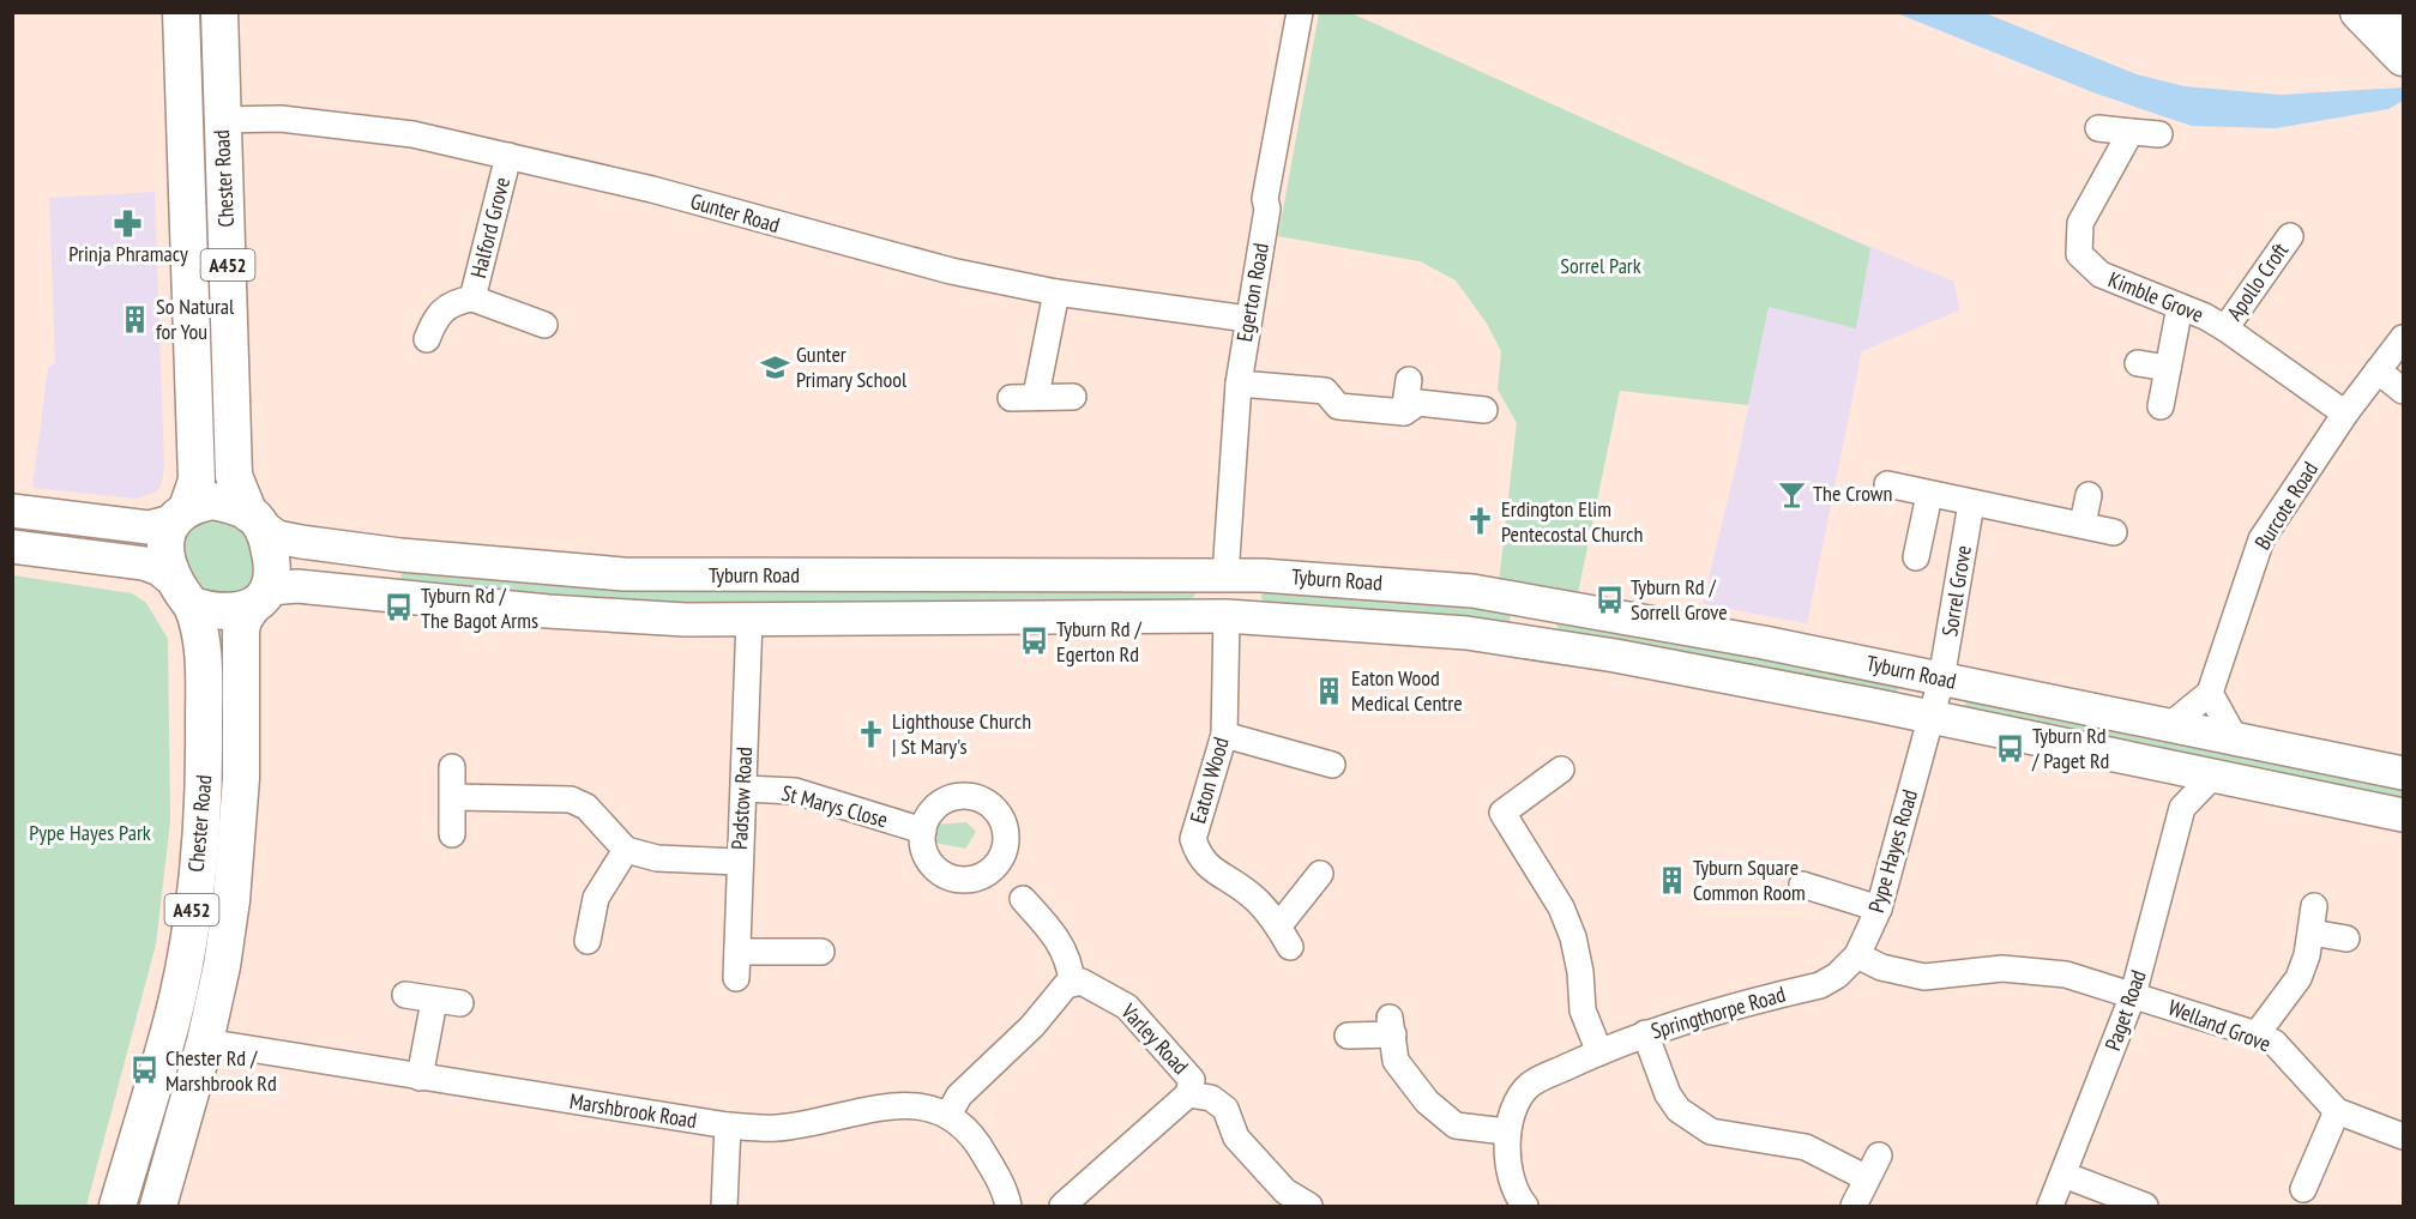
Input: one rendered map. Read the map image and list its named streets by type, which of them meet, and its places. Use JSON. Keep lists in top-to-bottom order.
{
  "streets": {
    "highway": ["Chester Road", "A452"],
    "main road": ["Tyburn Road"],
    "street": [
      "Gunter Road",
      "Halford Grove",
      "Apollo Croft",
      "Egerton Road",
      "Kimble Grove",
      "Burcote Road",
      "Sorrel Grove",
      "Eaton Wood",
      "Padstow Road",
      "St Marys Close",
      "Pype Hayes Road",
      "Paget Road",
      "Springthorpe Road",
      "Welland Grove",
      "Varley Road",
      "Marshbrook Road"
    ]
  },
  "crossings": [
    ["Chester Road", "Gunter Road"],
    ["Chester Road", "Tyburn Road"],
    ["Chester Road", "Marshbrook Road"],
    ["Gunter Road", "Halford Grove"],
    ["Gunter Road", "Egerton Road"],
    ["Apollo Croft", "Kimble Grove"],
    ["Egerton Road", "Tyburn Road"],
    ["Kimble Grove", "Burcote Road"],
    ["Tyburn Road", "Sorrel Grove"],
    ["Tyburn Road", "Eaton Wood"],
    ["Tyburn Road", "Padstow Road"],
    ["Tyburn Road", "Pype Hayes Road"],
    ["Tyburn Road", "Paget Road"],
    ["Sorrel Grove", "Pype Hayes Road"],
    ["Padstow Road", "St Marys Close"],
    ["Pype Hayes Road", "Springthorpe Road"],
    ["Pype Hayes Road", "Welland Grove"],
    ["Paget Road", "Welland Grove"]
  ],
  "parks": ["Sorrel Park", "Pype Hayes Park"],
  "places": {
    "pharmacy": ["Prinja Phramacy"],
    "building": ["So Natural for You", "Eaton Wood Medical Centre", "Tyburn Square Common Room"],
    "school or university": ["Gunter Primary School"],
    "bar": ["The Crown"],
    "church": ["Erdington Elim Pentecostal Church", "Lighthouse Church | St Mary's"],
    "bus stop": [
      "Tyburn Rd / Sorrell Grove",
      "Tyburn Rd / The Bagot Arms",
      "Tyburn Rd / Egerton Rd",
      "Tyburn Rd / Paget Rd",
      "Chester Rd / Marshbrook Rd"
    ]
  }
}
